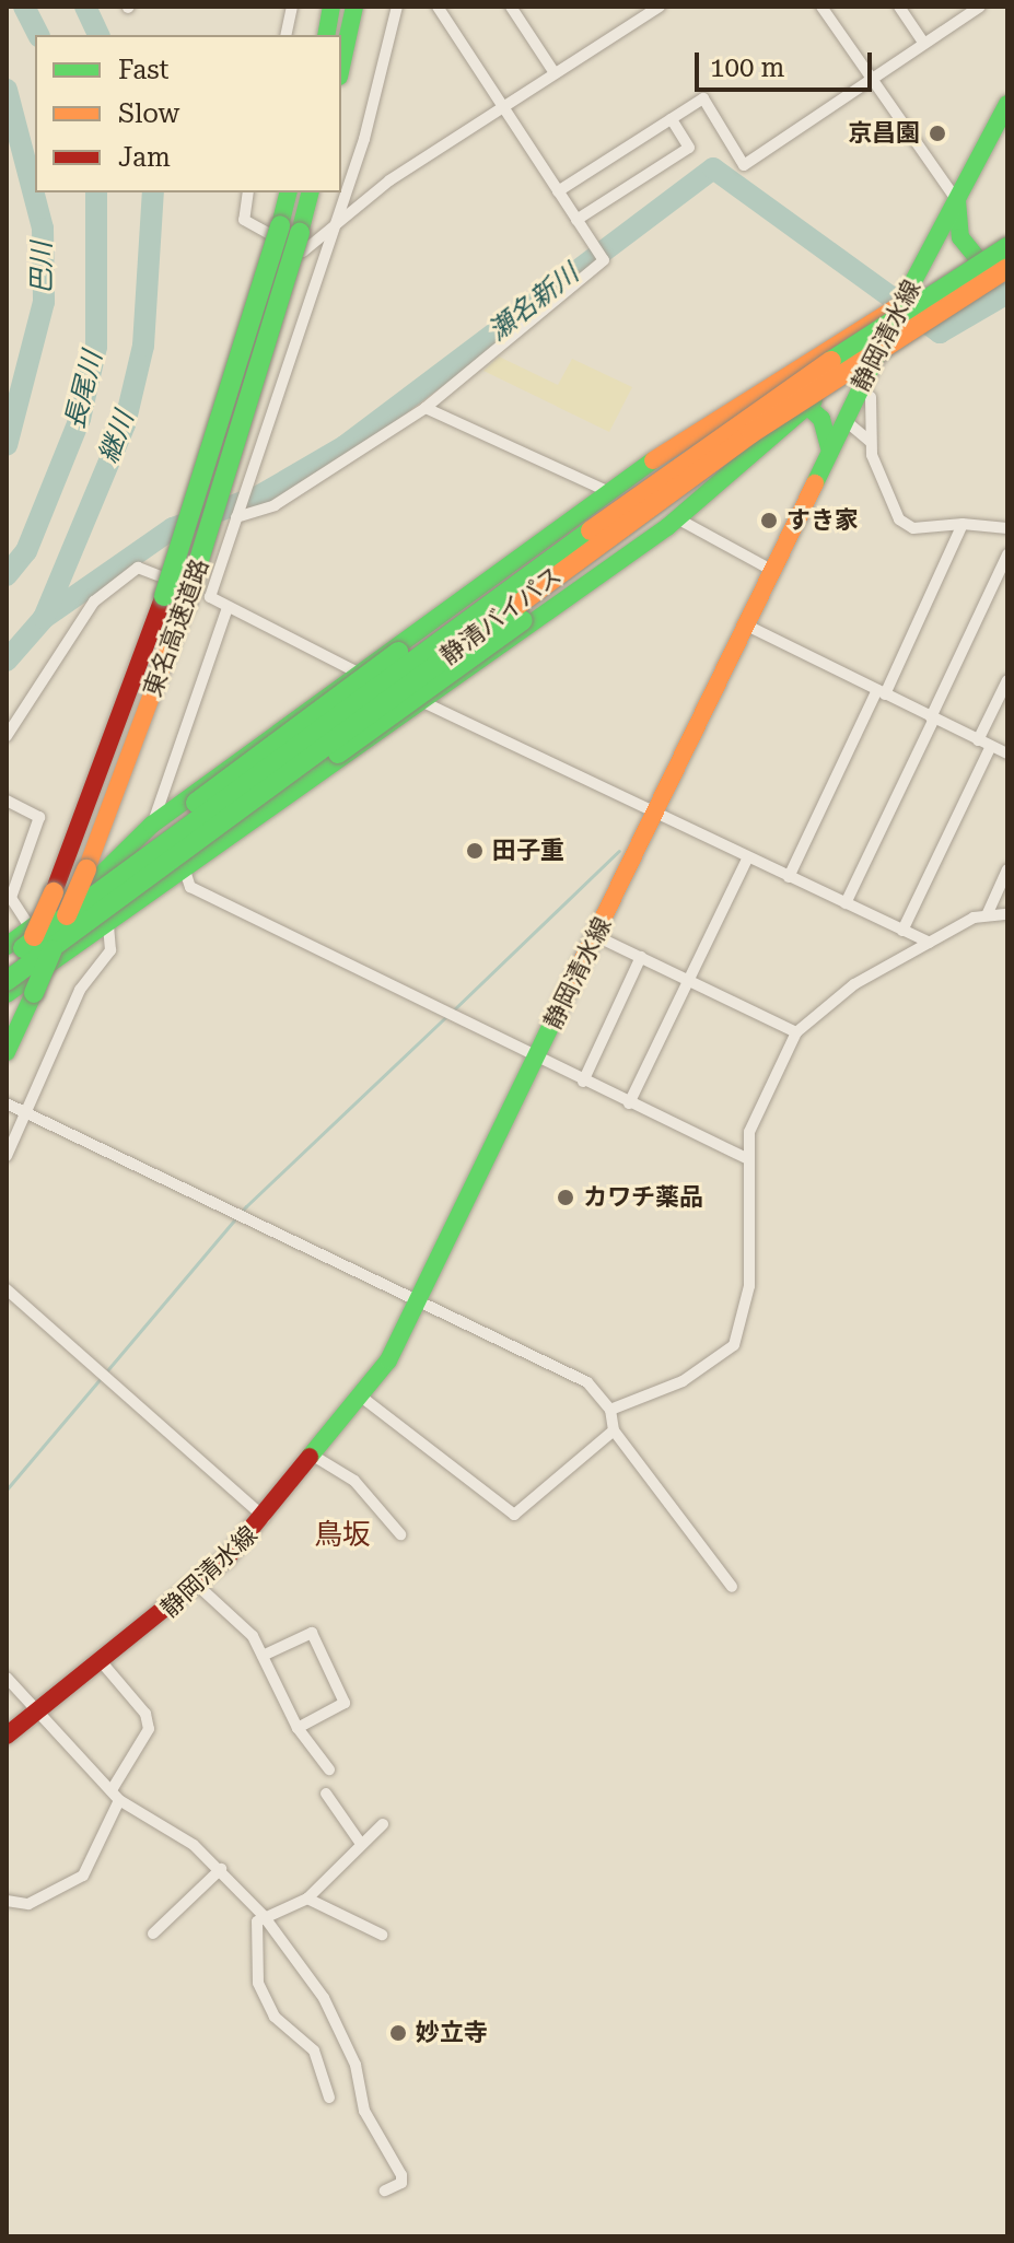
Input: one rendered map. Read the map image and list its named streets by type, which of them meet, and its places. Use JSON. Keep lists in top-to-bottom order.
{
  "streets": {
    "main road": ["静岡清水線", "静清バイパス", "東名高速道路"]
  },
  "districts": ["鳥坂"],
  "water": [
    "巴川",
    "瀬名新川",
    "長尾川",
    "継川"
  ],
  "places": [
    "京昌園",
    "すき家",
    "田子重",
    "カワチ薬品",
    "妙立寺"
  ],
  "legend": ["Fast", "Slow", "Jam"],
  "scale_bar": "100 m"
}
